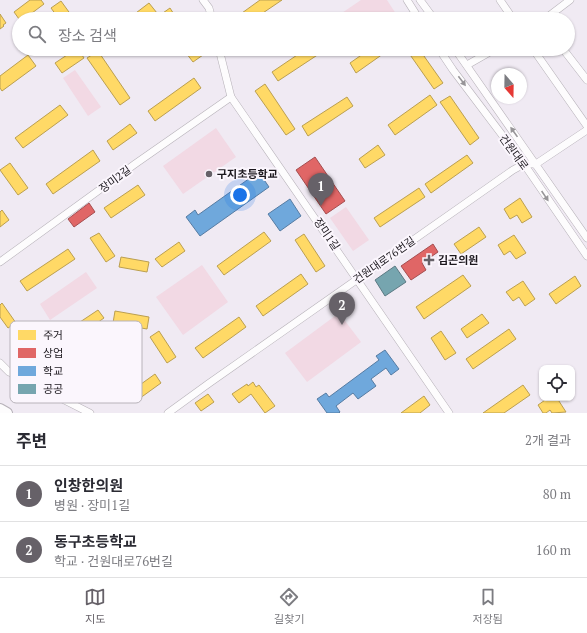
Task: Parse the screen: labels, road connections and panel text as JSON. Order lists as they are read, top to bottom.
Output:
{
  "streets": {
    "street": [
      "건원대로",
      "장미2길",
      "장미1길",
      "건원대로76번길"
    ]
  },
  "crossings": [
    ["건원대로", "건원대로76번길"],
    ["장미2길", "장미1길"],
    ["장미1길", "건원대로76번길"]
  ],
  "places": {
    "other": ["구지초등학교"],
    "health": ["김곤의원"]
  },
  "legend": [
    "주거",
    "상업",
    "학교",
    "공공"
  ],
  "north": "bottom",
  "page": {
    "search": "장소 검색",
    "pins": ["1", "2"],
    "heading": ["주변", "2개 결과"],
    "list": [
      {
        "mark": "1",
        "name": "인창한의원",
        "note": "병원 · 장미1길",
        "value": "80 m"
      },
      {
        "mark": "2",
        "name": "동구초등학교",
        "note": "학교 · 건원대로76번길",
        "value": "160 m"
      }
    ],
    "nav": ["지도", "길찾기", "저장됨"]
  }
}
